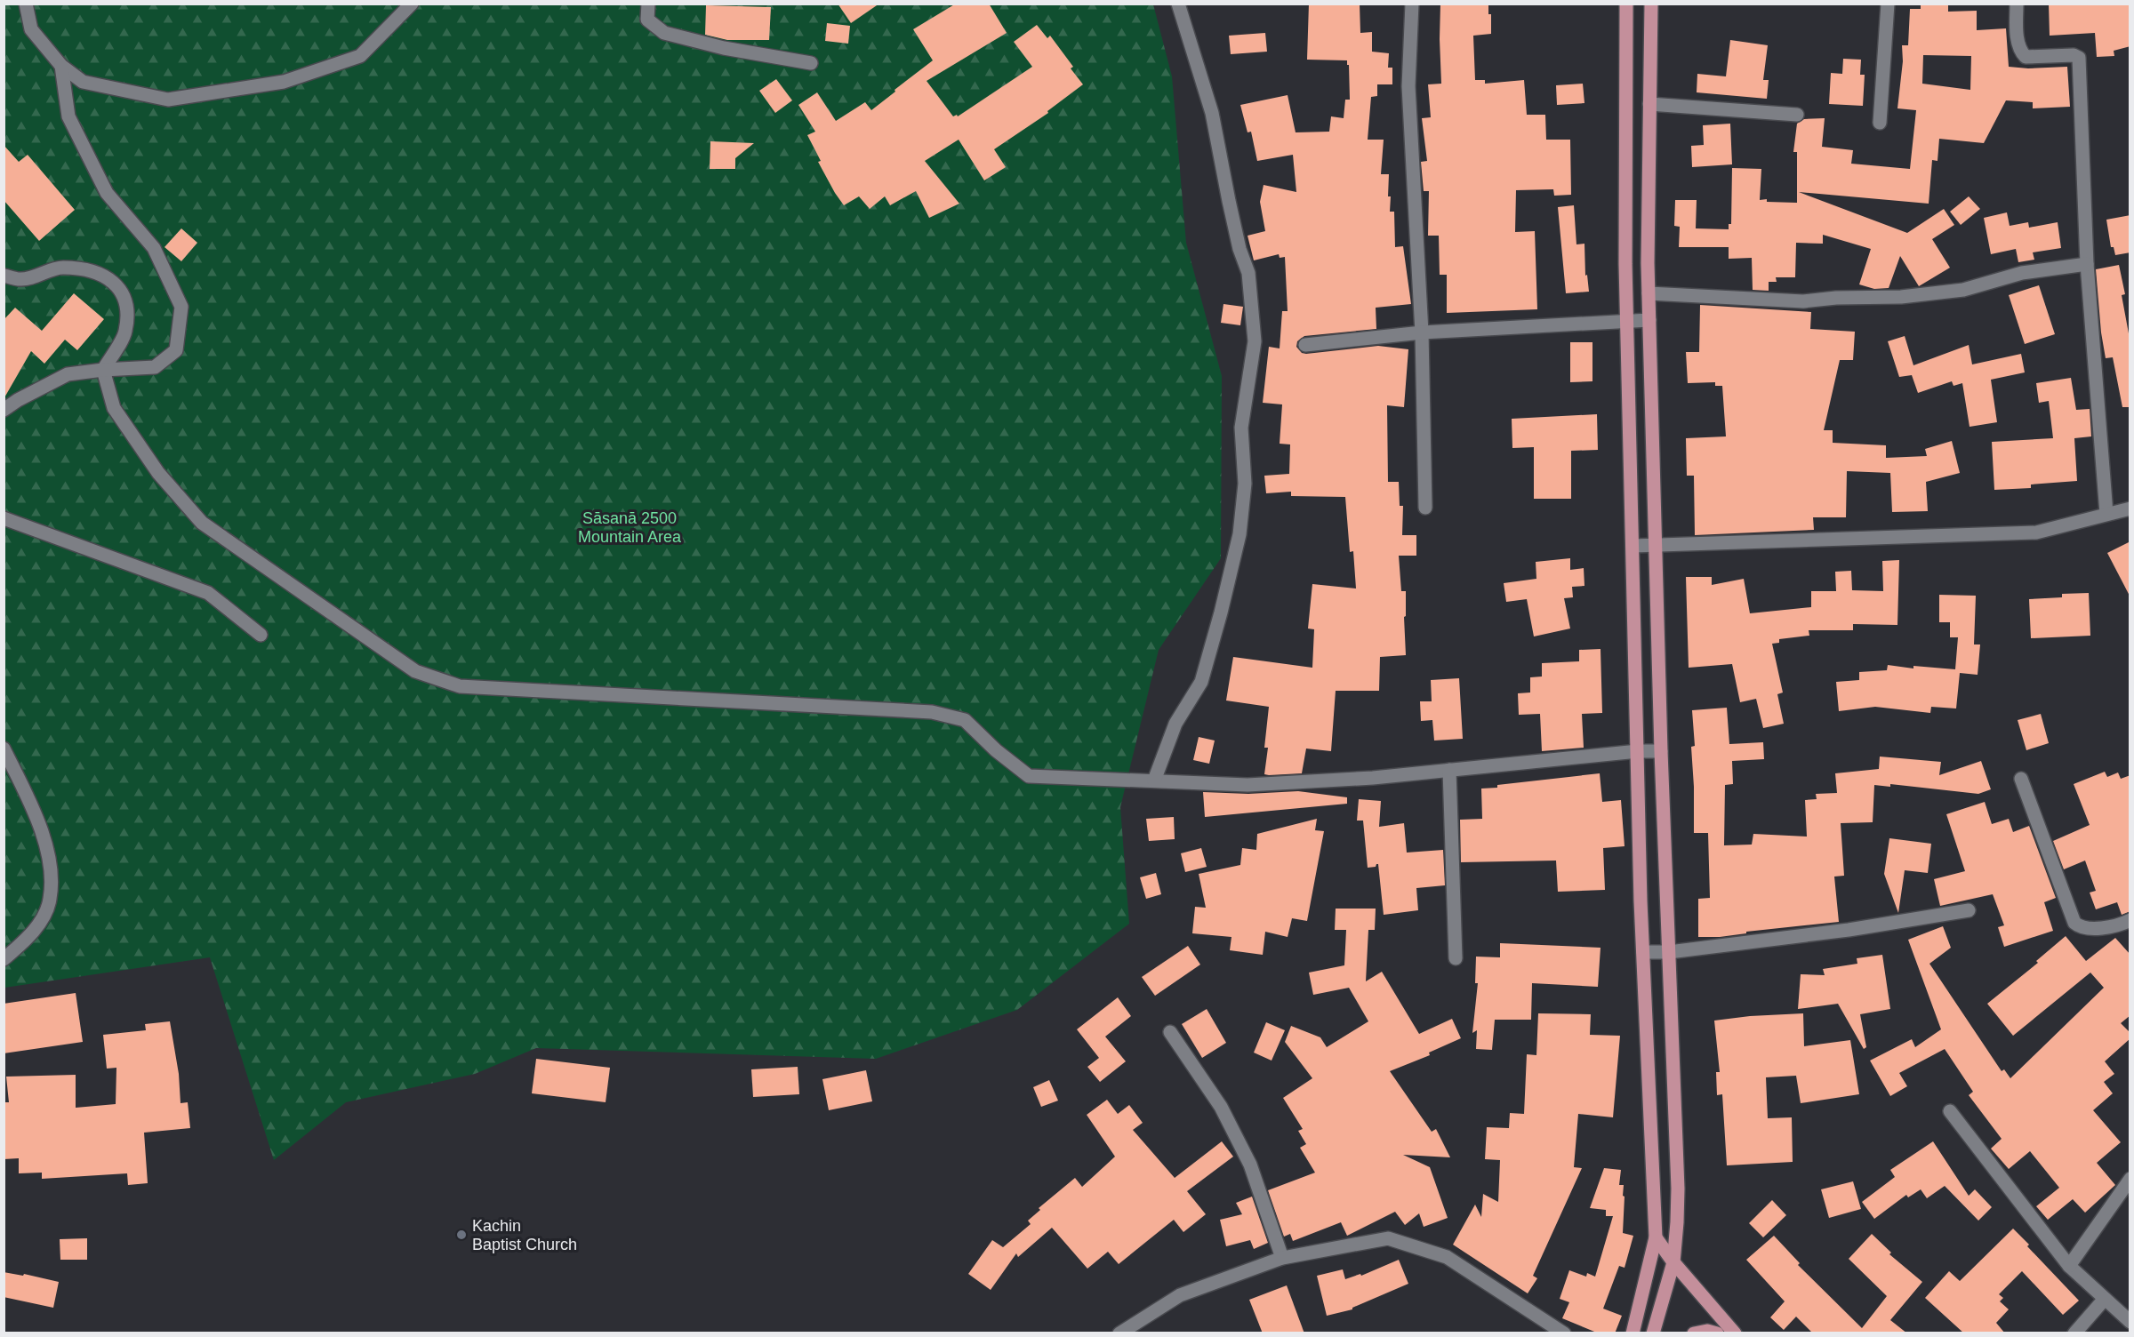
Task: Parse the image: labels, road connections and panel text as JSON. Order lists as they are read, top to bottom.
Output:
{
  "parks": ["Sāsanā 2500 Mountain Area"],
  "places": ["Kachin Baptist Church"]
}
